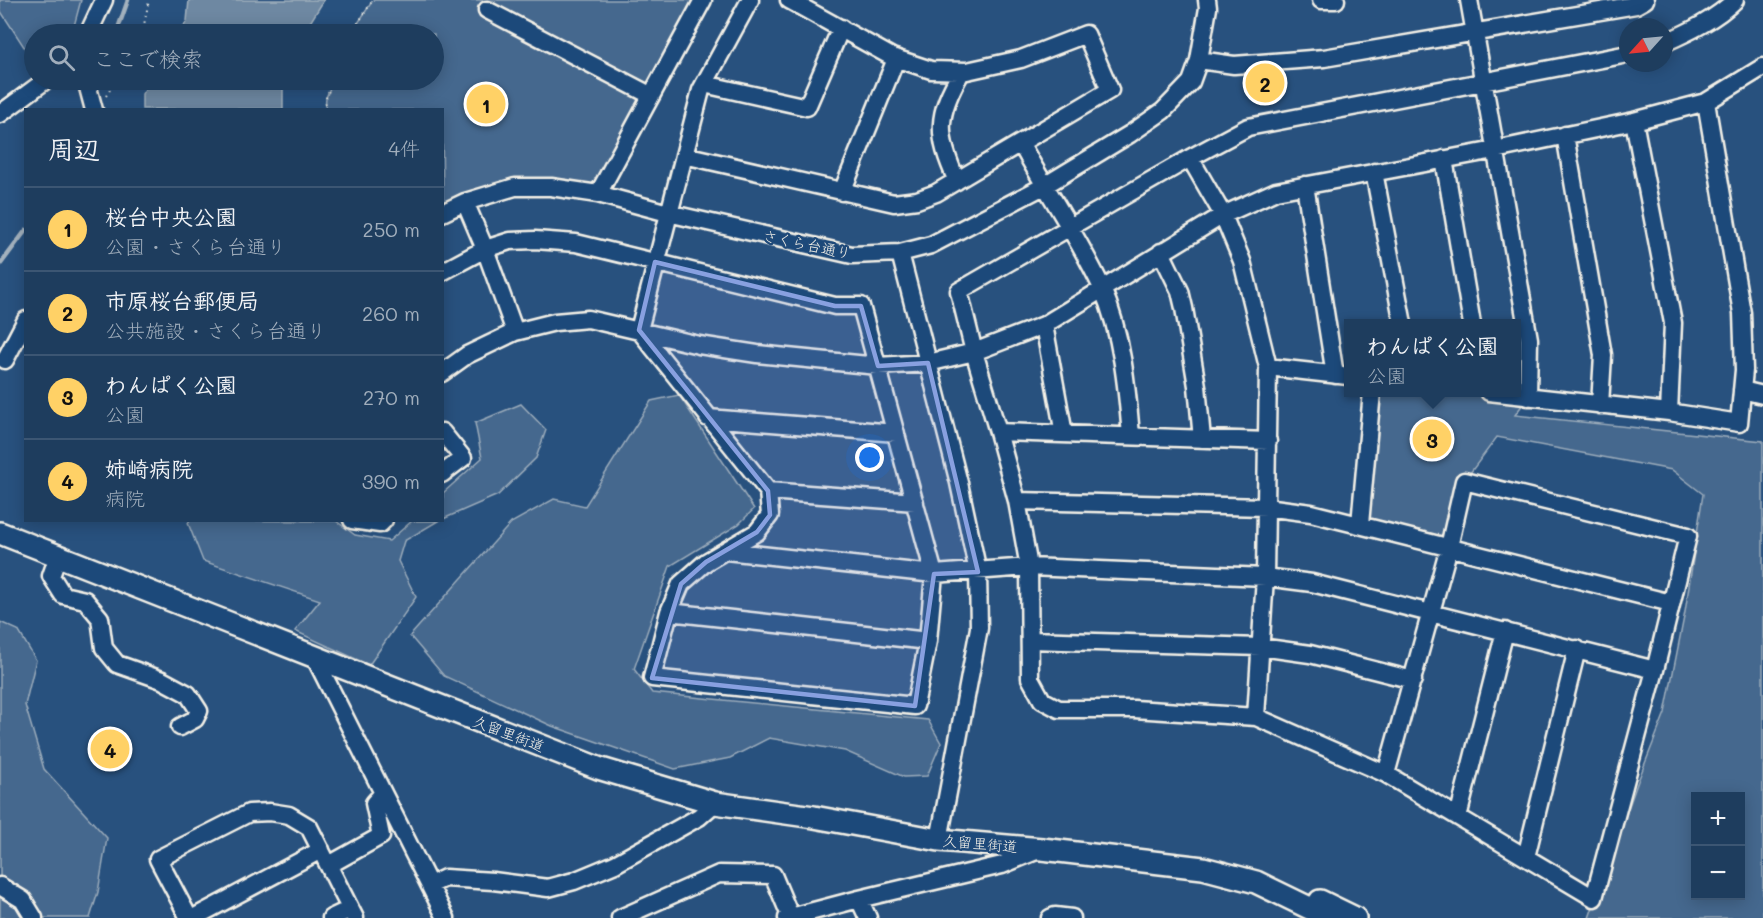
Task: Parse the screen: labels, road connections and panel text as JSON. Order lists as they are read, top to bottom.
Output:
{
  "streets": {
    "main road": ["久留里街道"],
    "street": ["さくら台通り"]
  },
  "north": "bottom left",
  "page": {
    "search": "ここで検索",
    "pins": [
      "2",
      "1",
      "3",
      "4"
    ],
    "heading": ["周辺", "4件"],
    "list": [
      {
        "mark": "1",
        "name": "桜台中央公園",
        "note": "公園 · さくら台通り",
        "value": "250 m"
      },
      {
        "mark": "2",
        "name": "市原桜台郵便局",
        "note": "公共施設 · さくら台通り",
        "value": "260 m"
      },
      {
        "mark": "3",
        "name": "わんぱく公園",
        "note": "公園",
        "value": "270 m"
      },
      {
        "mark": "4",
        "name": "姉崎病院",
        "note": "病院",
        "value": "390 m"
      }
    ],
    "popup": ["わんぱく公園", "公園"],
    "map_buttons": ["+", "−"]
  }
}
